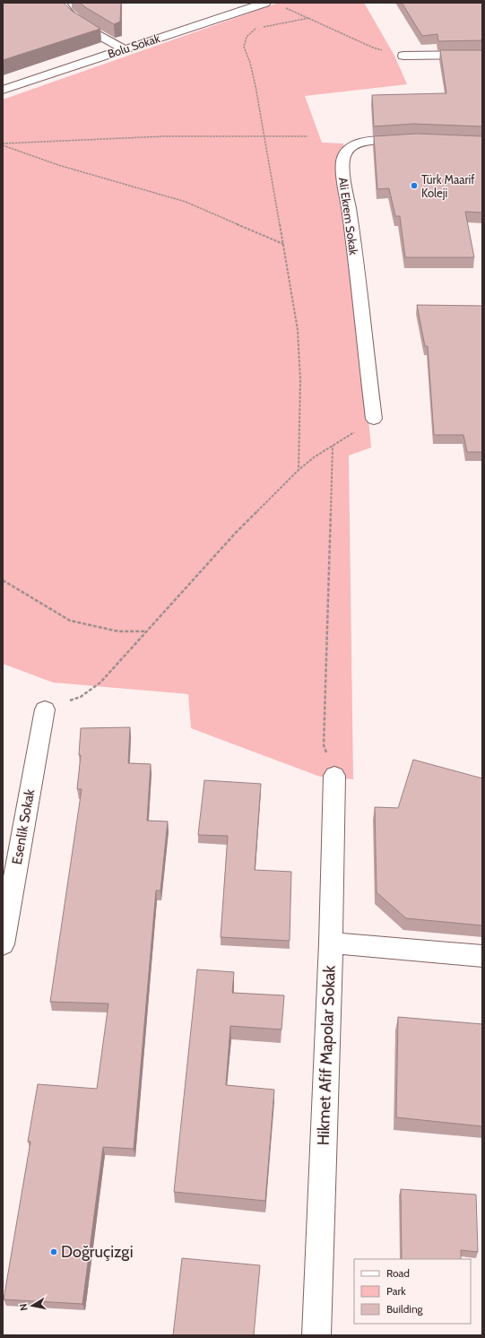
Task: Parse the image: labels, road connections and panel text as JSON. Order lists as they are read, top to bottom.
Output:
{
  "streets": {
    "street": [
      "Bolu Sokak",
      "Ali Ekrem Sokak",
      "Esenlik Sokak",
      "Hikmet Afif Mapolar Sokak"
    ]
  },
  "places": ["Türk Maarif Koleji", "Doğruçizgi"],
  "legend": ["Road", "Park", "Building"],
  "north": "left"
}
